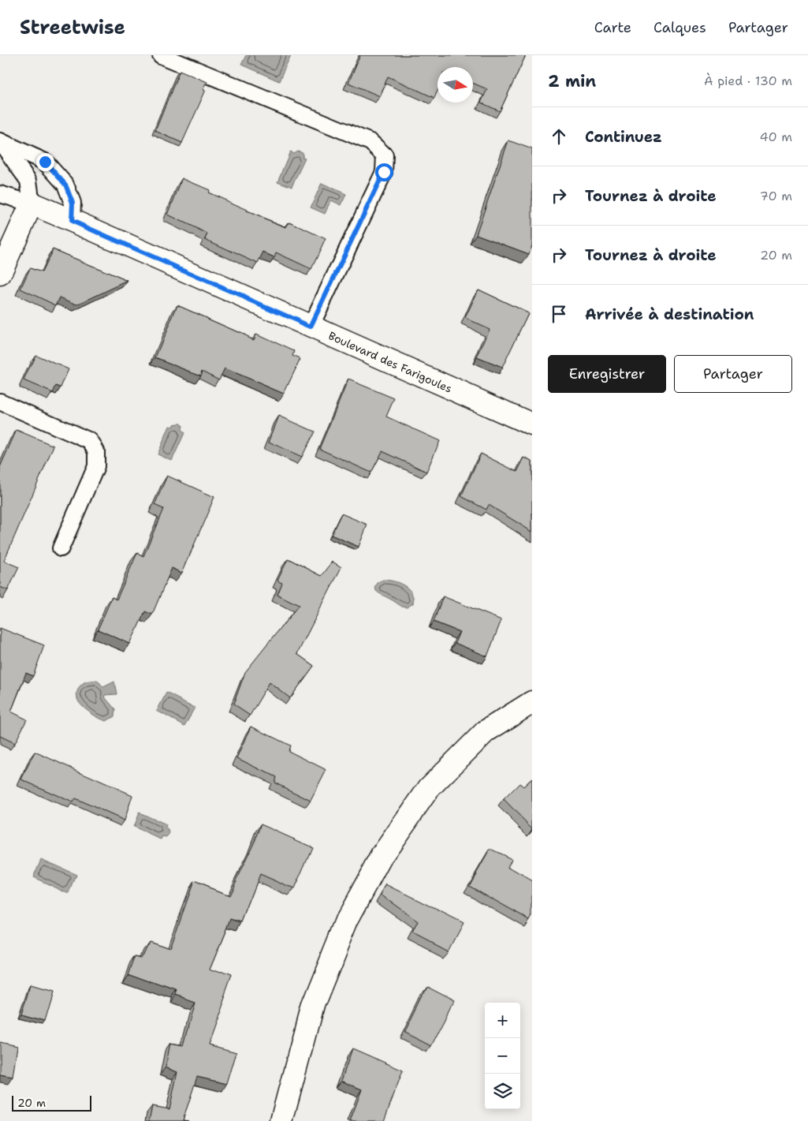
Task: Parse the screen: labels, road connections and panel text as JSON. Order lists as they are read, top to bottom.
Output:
{
  "streets": {
    "street": ["Boulevard des Farigoules"]
  },
  "scale_bar": "20 m",
  "north": "right",
  "page": {
    "header": "Streetwise",
    "nav": ["Carte", "Calques", "Partager"],
    "heading": ["2 min", "À pied · 130 m"],
    "list": [
      ["Continuez", "40 m"],
      ["Tournez à droite", "70 m"],
      ["Tournez à droite", "20 m"],
      "Arrivée à destination"
    ],
    "buttons": ["Enregistrer", "Partager"],
    "map_buttons": ["+", "−"],
    "scale": "20 m"
  }
}
